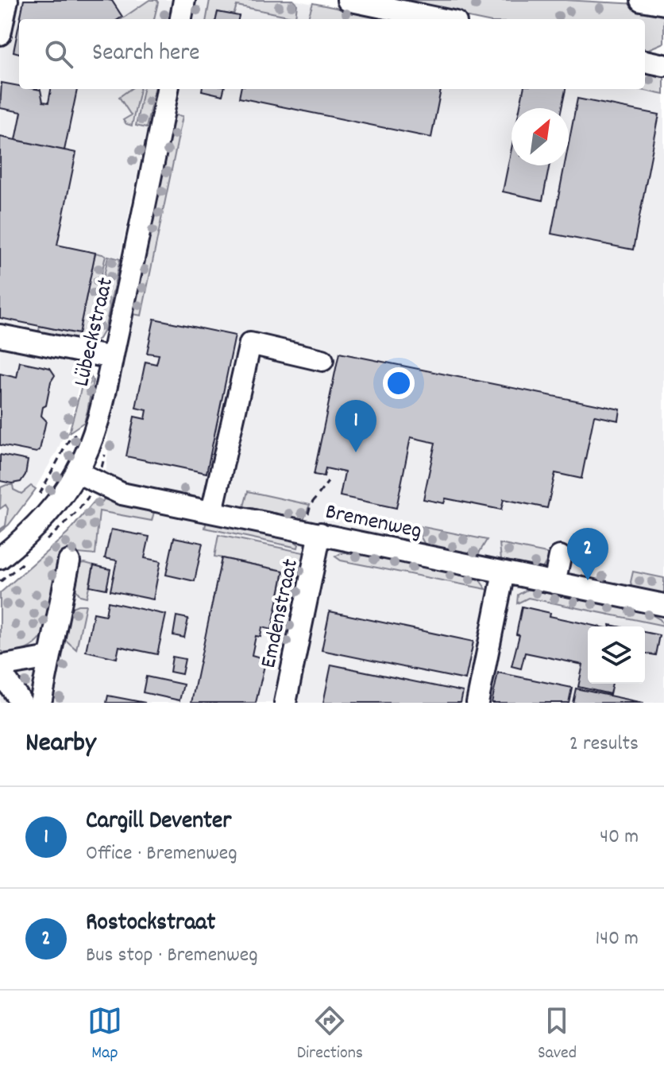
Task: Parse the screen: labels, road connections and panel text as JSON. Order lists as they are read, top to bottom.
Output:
{
  "streets": {
    "street": ["Lübeckstraat", "Bremenweg", "Emdenstraat"]
  },
  "crossings": [
    ["Lübeckstraat", "Bremenweg"],
    ["Bremenweg", "Emdenstraat"]
  ],
  "north": "top right",
  "page": {
    "search": "Search here",
    "pins": ["1", "2"],
    "heading": ["Nearby", "2 results"],
    "list": [
      {
        "mark": "1",
        "name": "Cargill Deventer",
        "note": "Office · Bremenweg",
        "value": "40 m"
      },
      {
        "mark": "2",
        "name": "Rostockstraat",
        "note": "Bus stop · Bremenweg",
        "value": "140 m"
      }
    ],
    "nav": ["Map", "Directions", "Saved"]
  }
}
